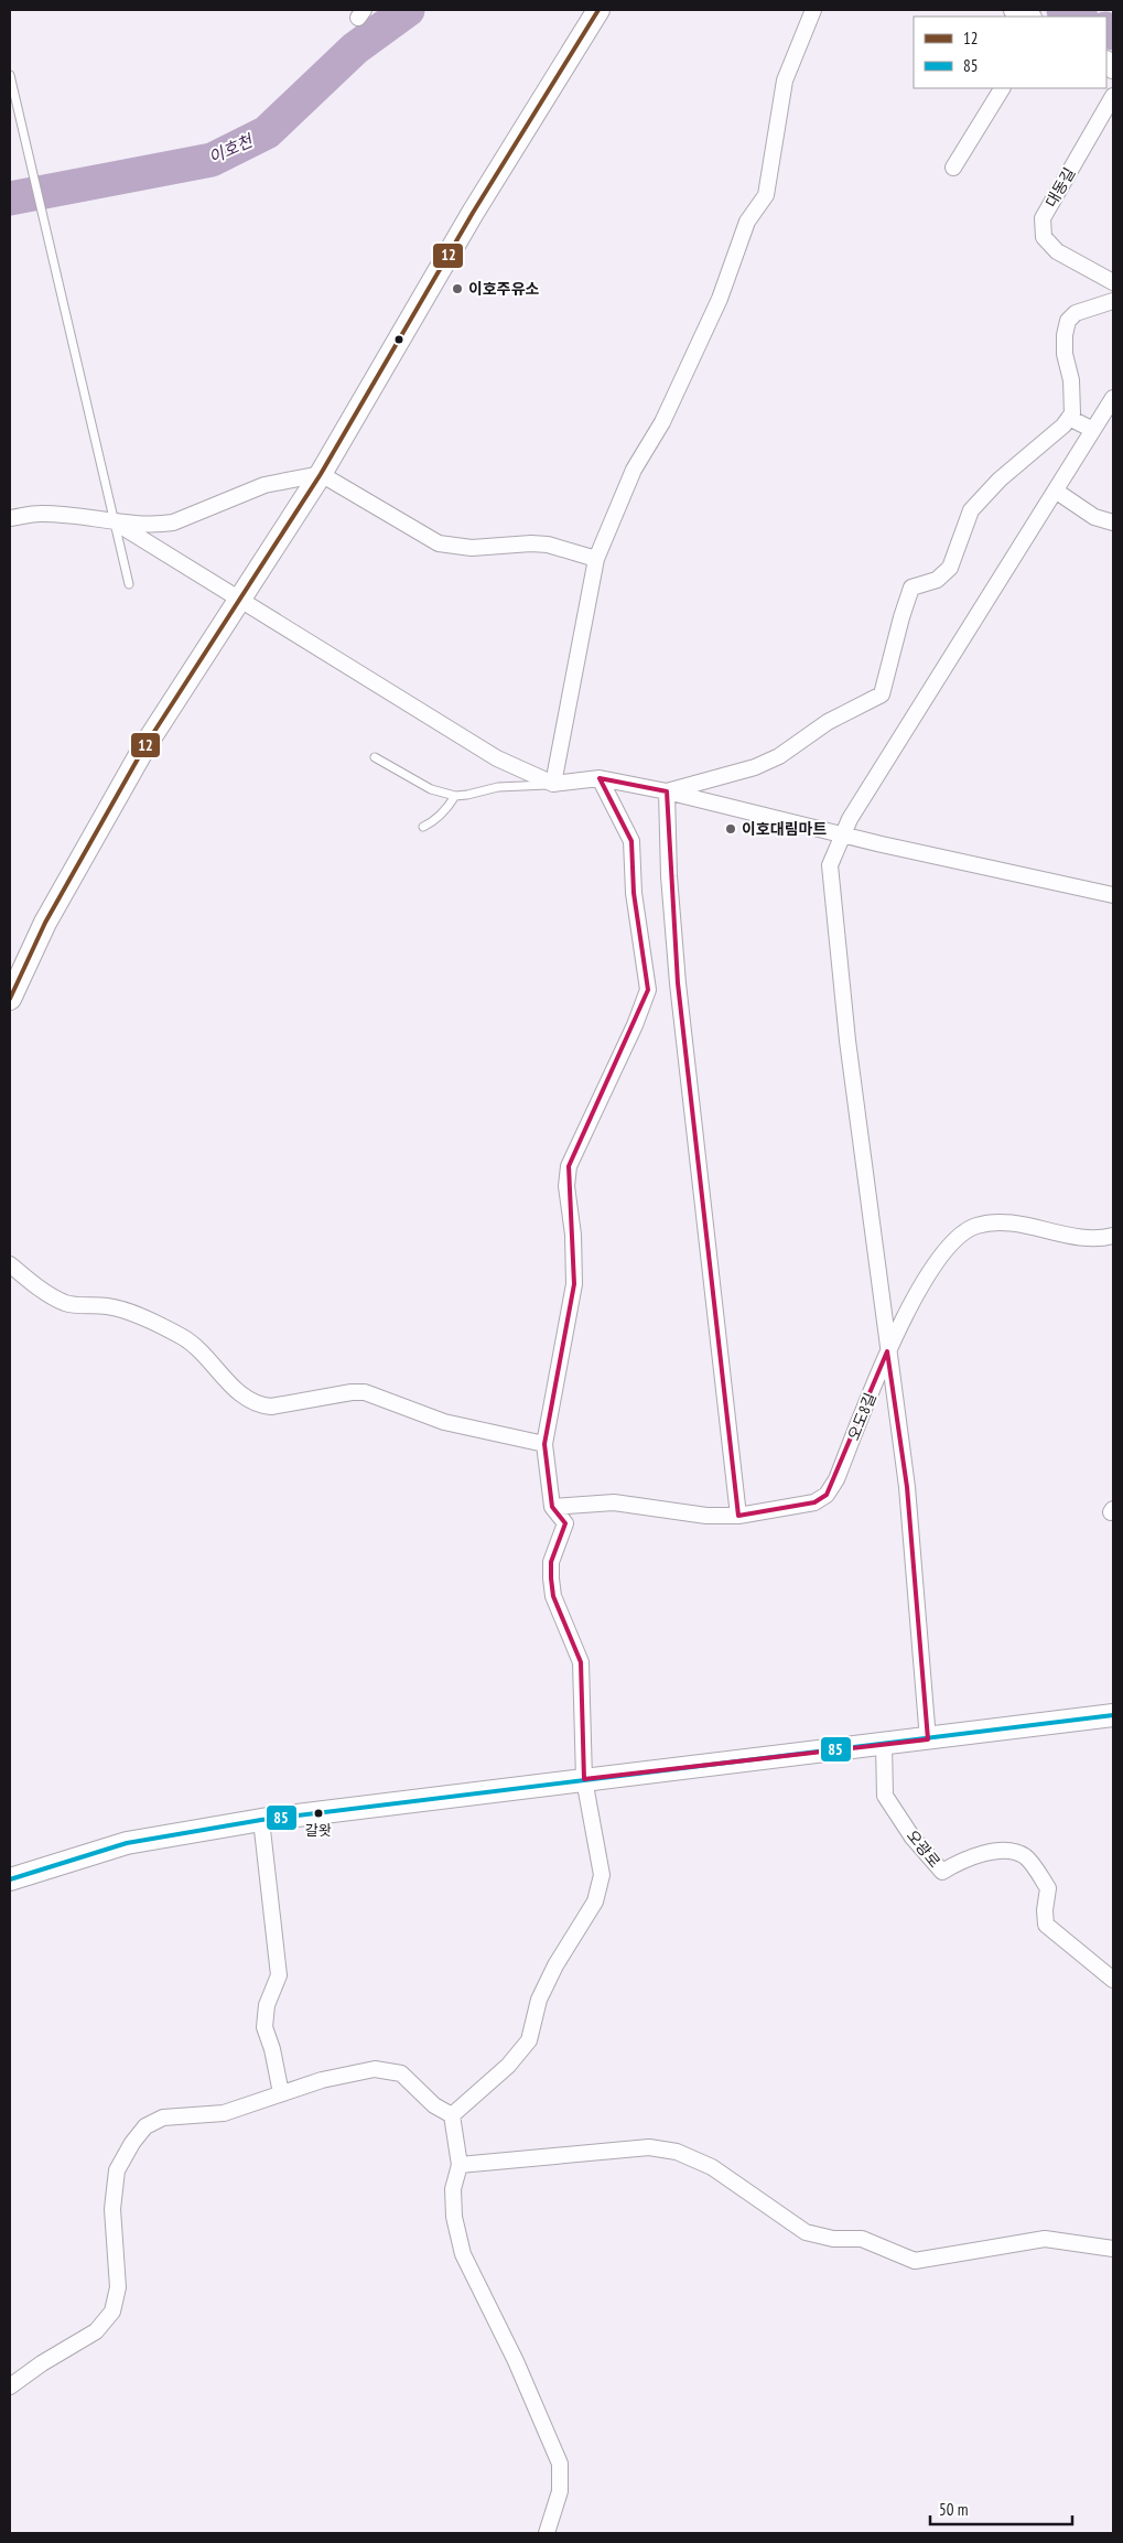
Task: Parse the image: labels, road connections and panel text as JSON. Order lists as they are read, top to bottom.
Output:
{
  "streets": {
    "street": ["대동길", "오도8길", "오광로"]
  },
  "water": ["이호천"],
  "places": ["이호주유소", "이호대림마트", "갈왓"],
  "lines": ["transit line 12", "transit line 85"],
  "legend": ["12", "85"],
  "scale_bar": "50 m"
}
